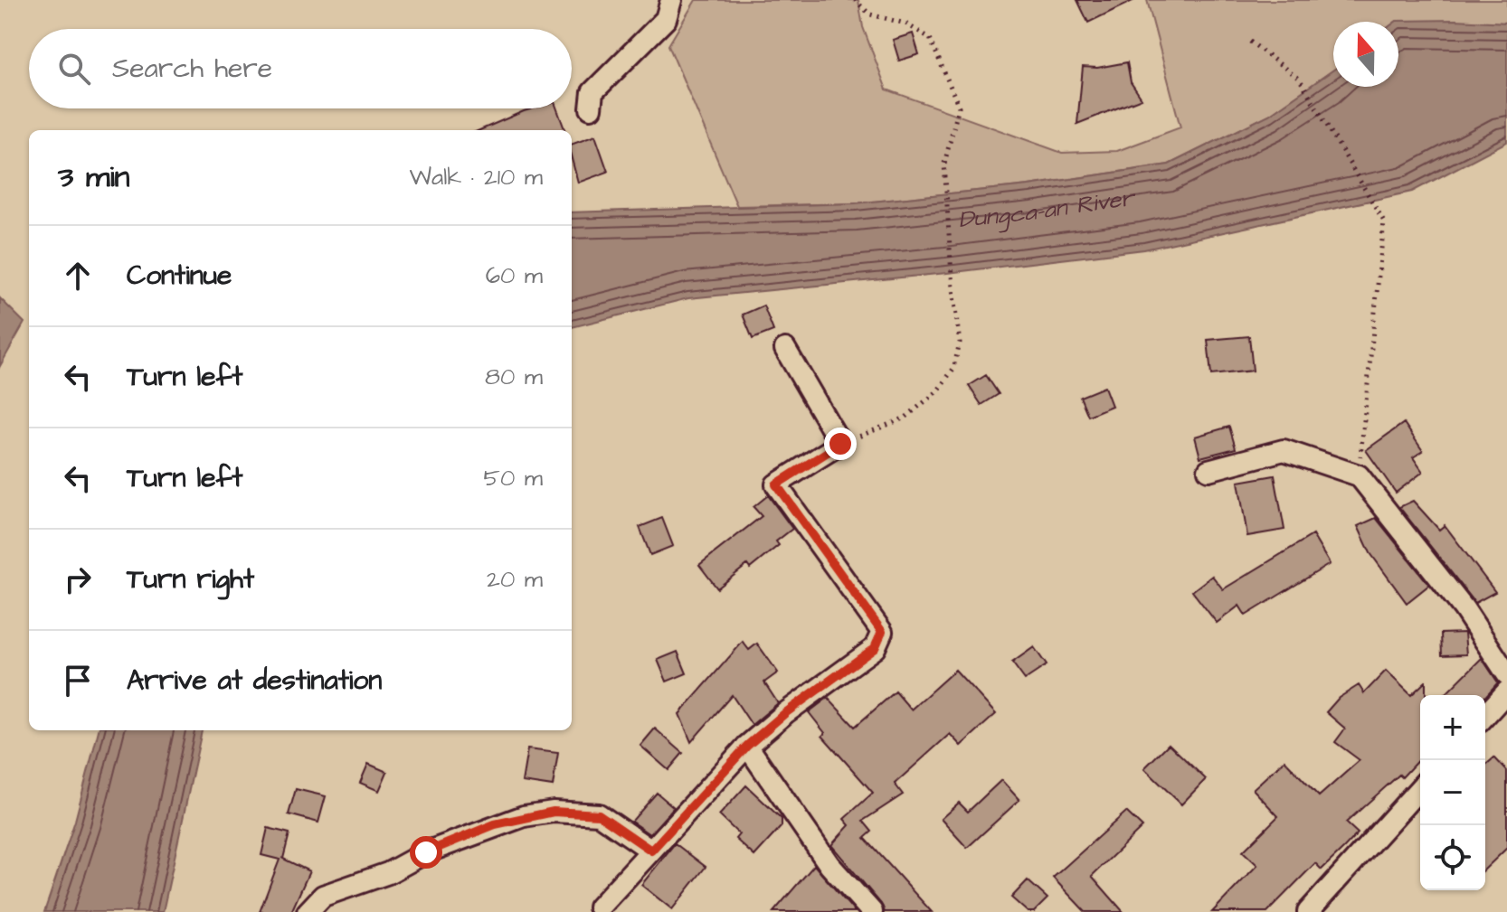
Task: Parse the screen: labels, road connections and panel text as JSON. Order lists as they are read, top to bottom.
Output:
{
  "water": ["Dungca-an River"],
  "north": "top",
  "page": {
    "search": "Search here",
    "heading": ["3 min", "Walk · 210 m"],
    "list": [
      ["Continue", "60 m"],
      ["Turn left", "80 m"],
      ["Turn left", "50 m"],
      ["Turn right", "20 m"],
      "Arrive at destination"
    ],
    "map_buttons": ["+", "−"]
  }
}
